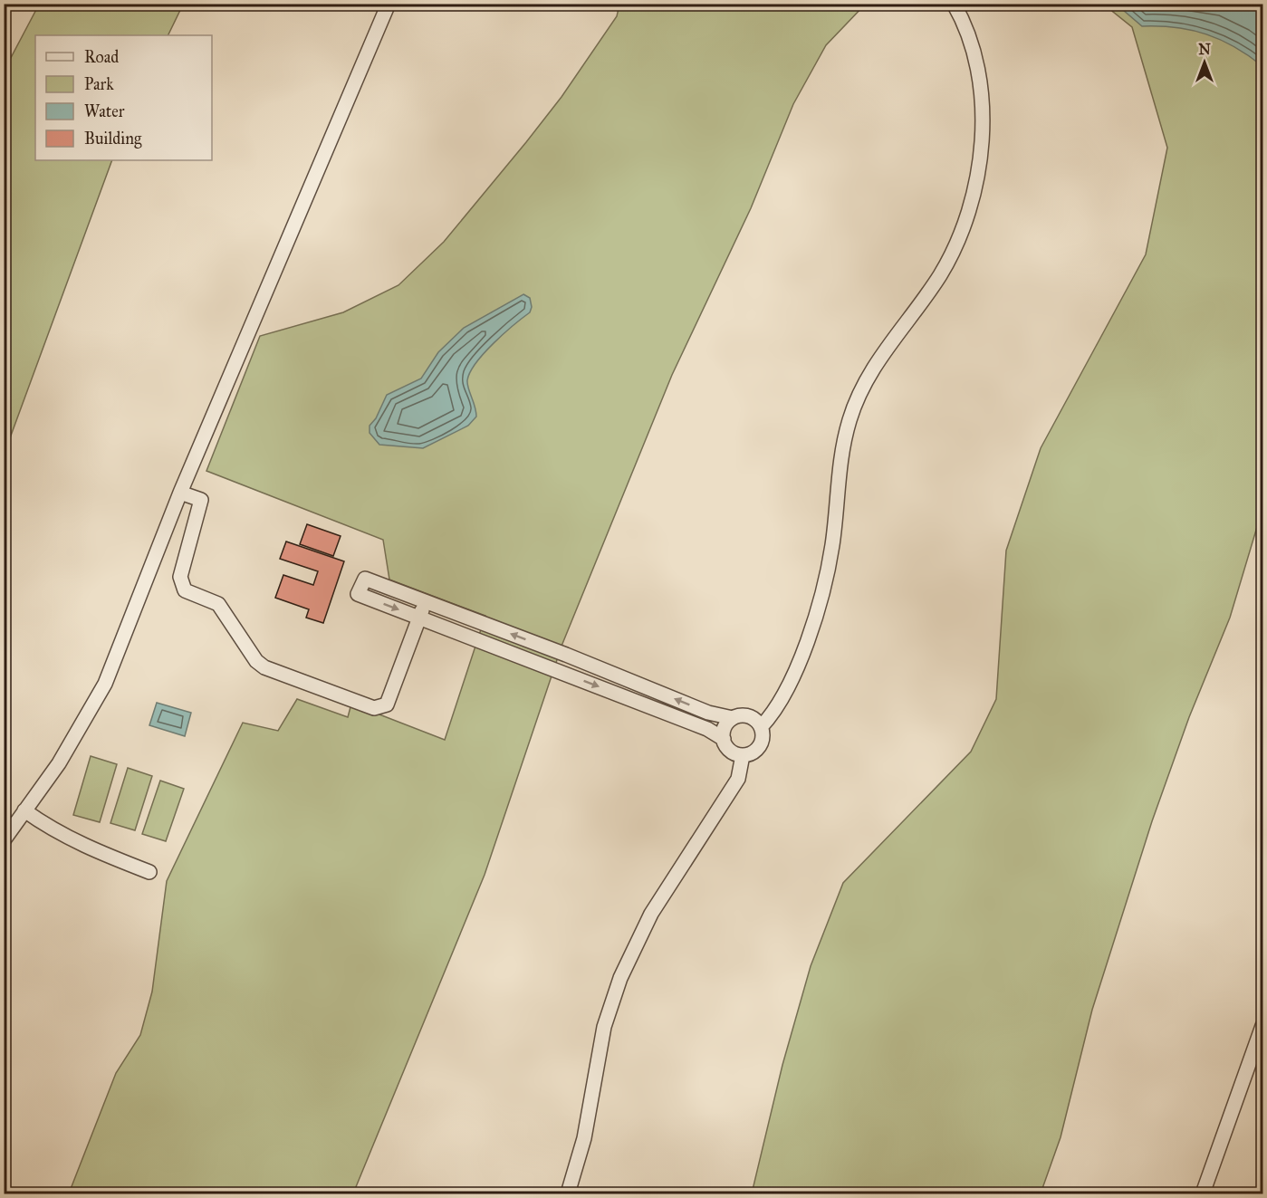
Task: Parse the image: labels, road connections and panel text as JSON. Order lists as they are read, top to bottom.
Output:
{
  "legend": [
    "Road",
    "Park",
    "Water",
    "Building"
  ],
  "north": "top"
}
